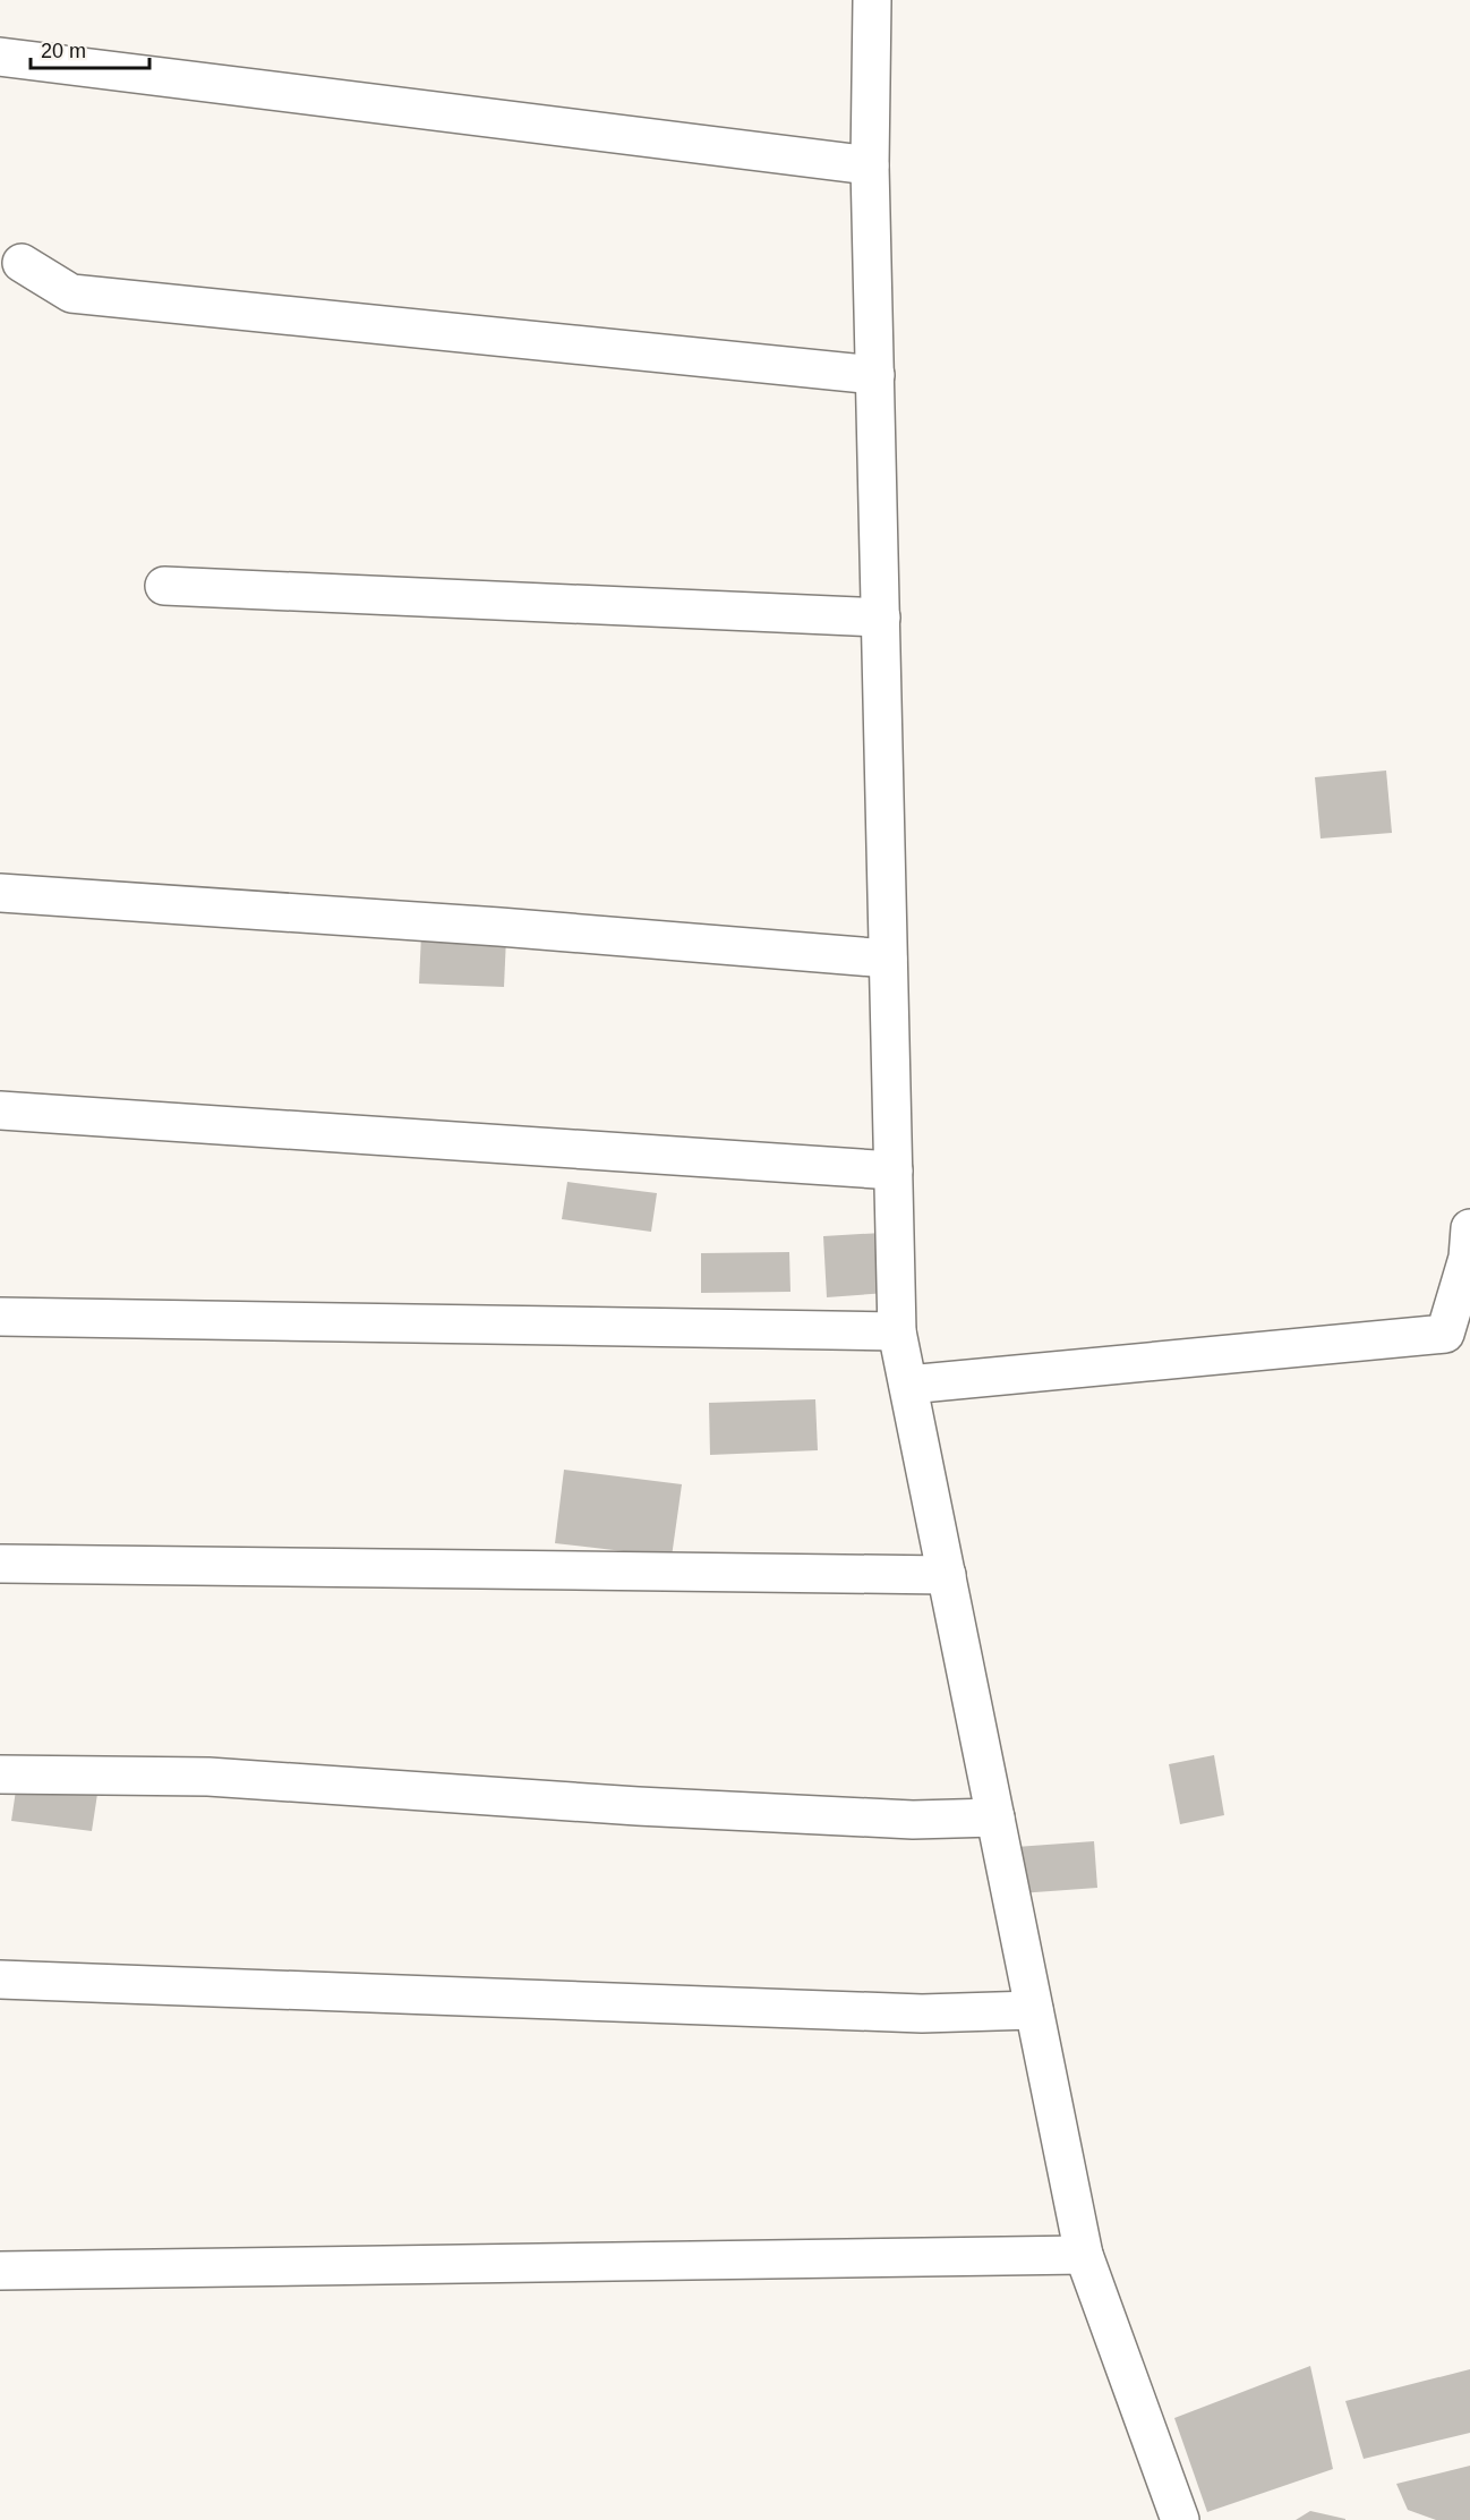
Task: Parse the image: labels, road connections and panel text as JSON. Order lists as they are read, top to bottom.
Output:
{
  "scale_bar": "20 m"
}
